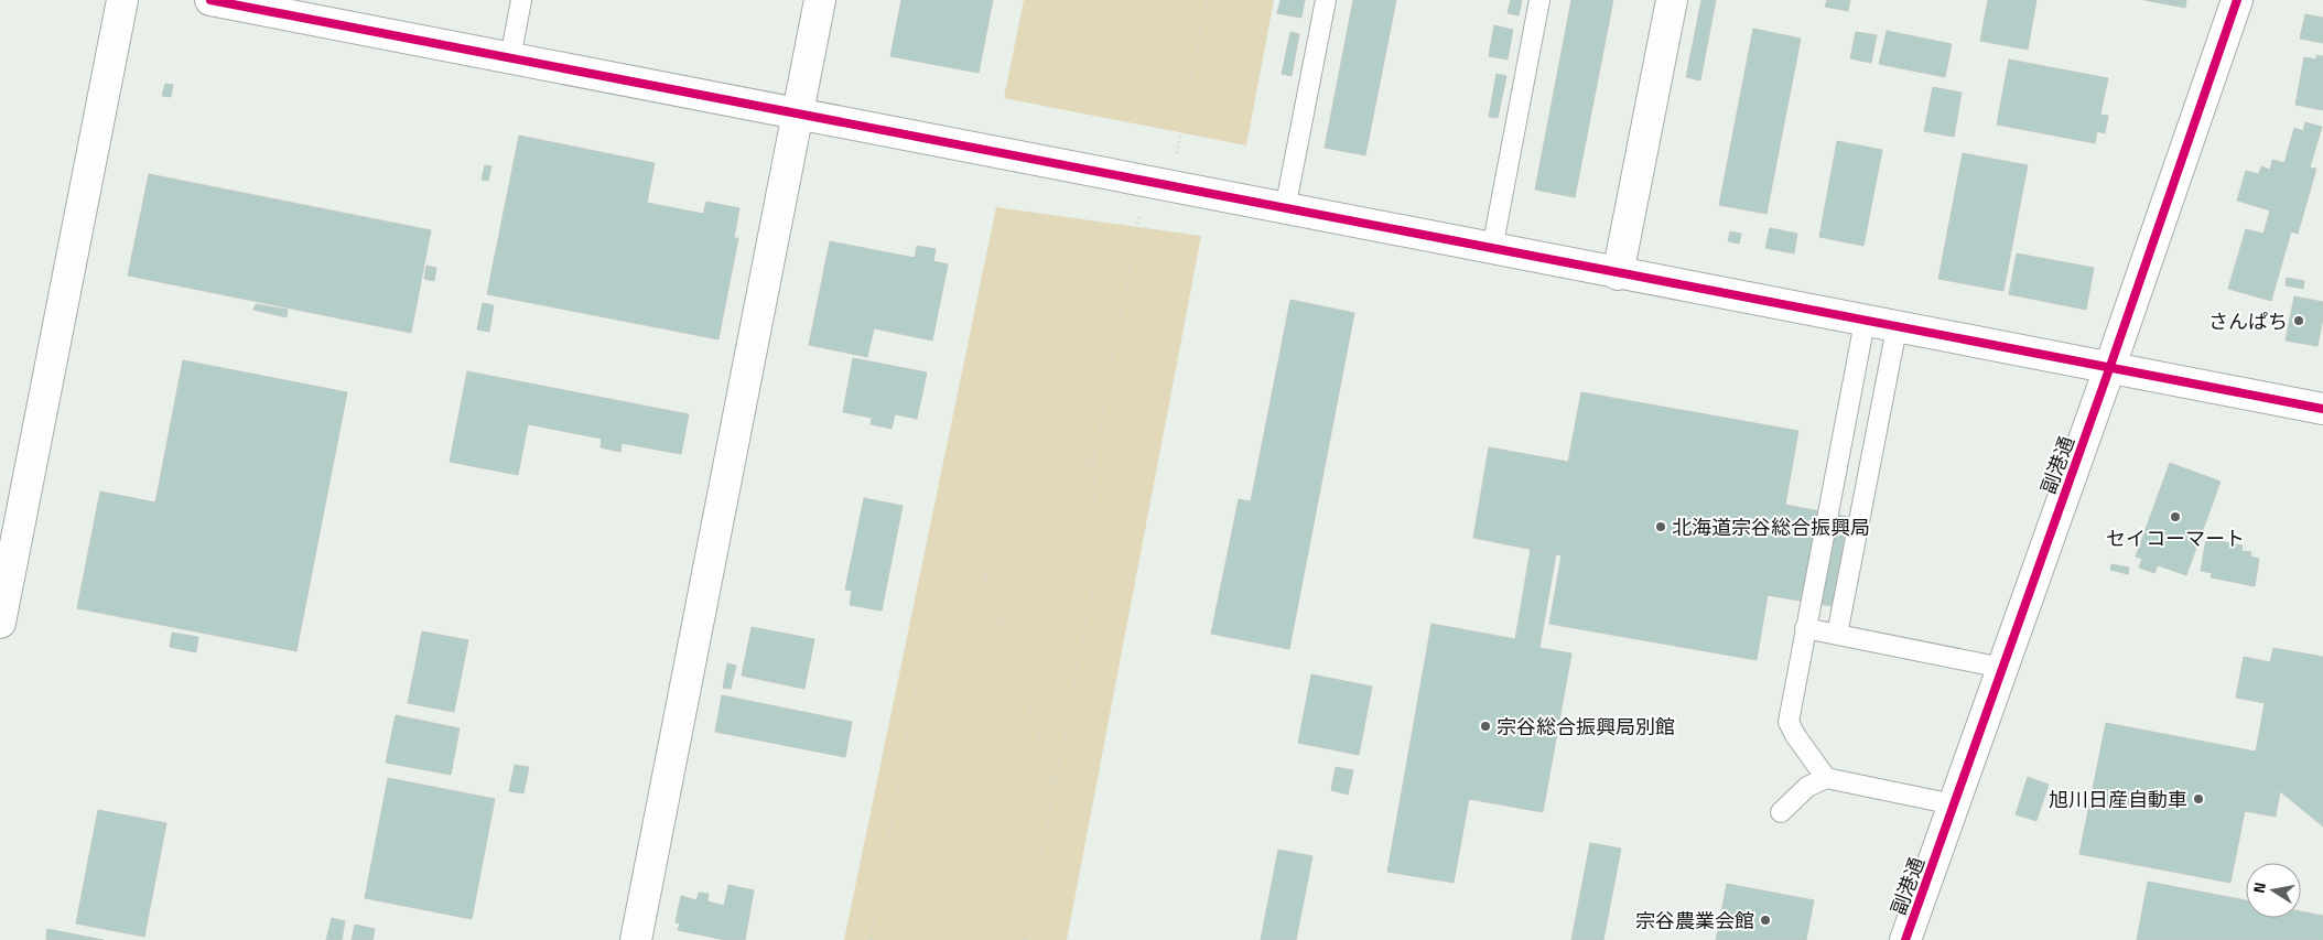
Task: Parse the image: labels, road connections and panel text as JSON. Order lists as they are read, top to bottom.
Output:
{
  "streets": {
    "street": ["副港通"]
  },
  "places": [
    "さんぱち",
    "セイコーマート",
    "北海道宗谷総合振興局",
    "宗谷総合振興局別館",
    "旭川日産自動車",
    "宗谷農業会館"
  ],
  "north": "left"
}
